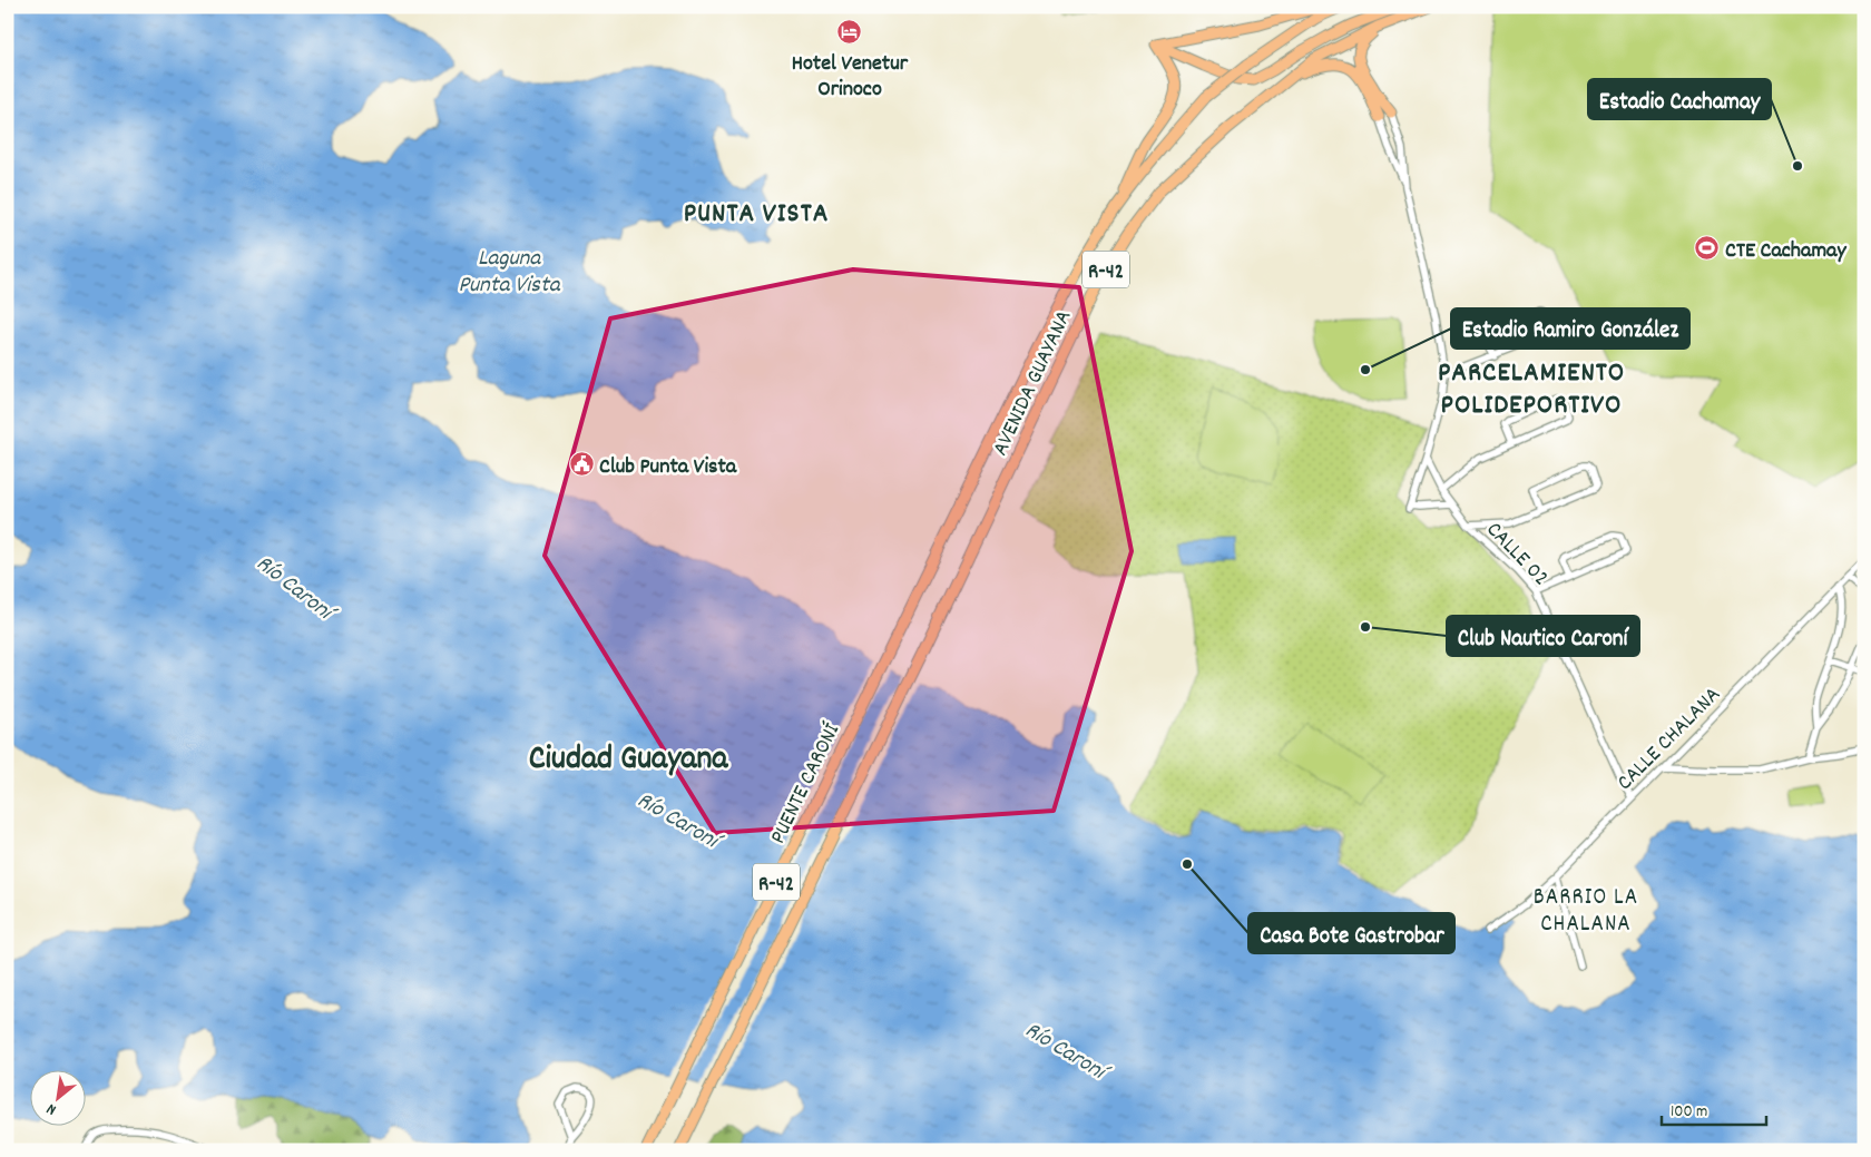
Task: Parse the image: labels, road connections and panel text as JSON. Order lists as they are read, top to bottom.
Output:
{
  "streets": {
    "main road": ["R-42", "AVENIDA GUAYANA", "PUENTE CARONÍ"],
    "street": ["CALLE 02", "CALLE CHALANA"]
  },
  "crossings": [
    ["AVENIDA GUAYANA", "PUENTE CARONÍ"],
    ["CALLE 02", "CALLE CHALANA"]
  ],
  "districts": [
    "PUNTA VISTA",
    "PARCELAMIENTO POLIDEPORTIVO",
    "Ciudad Guayana",
    "BARRIO LA CHALANA"
  ],
  "water": ["Laguna Punta Vista", "Río Caroní"],
  "places": {
    "hotel": ["Hotel Venetur Orinoco"],
    "other": [
      "Estadio Cachamay",
      "Estadio Ramiro González",
      "Club Nautico Caroní",
      "Casa Bote Gastrobar"
    ],
    "sports": ["CTE Cachamay"],
    "public building": ["Club Punta Vista"]
  },
  "scale_bar": "100 m",
  "north": "bottom left"
}
